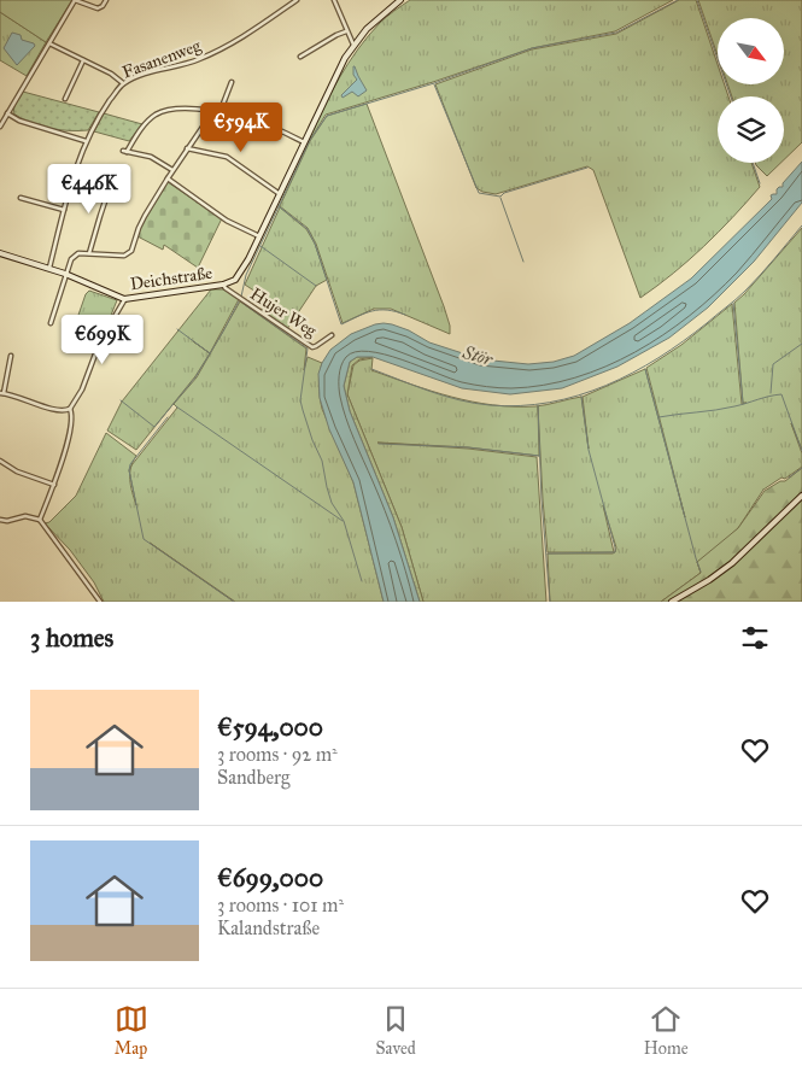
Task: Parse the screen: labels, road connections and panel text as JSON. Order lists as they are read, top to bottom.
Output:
{
  "streets": {
    "street": ["Fasanenweg", "Deichstraße", "Hujer Weg"]
  },
  "crossings": [
    ["Deichstraße", "Hujer Weg"]
  ],
  "water": ["Stör"],
  "north": "bottom right",
  "page": {
    "price": ["€594K", "€446K", "€699K"],
    "heading": "3 homes",
    "list": [
      {
        "name": "€594,000",
        "note": "3 rooms · 92 m² · Sandberg"
      },
      {
        "name": "€699,000",
        "note": "3 rooms · 101 m² · Kalandstraße"
      }
    ],
    "tabs": ["Map", "Saved", "Home"]
  }
}
